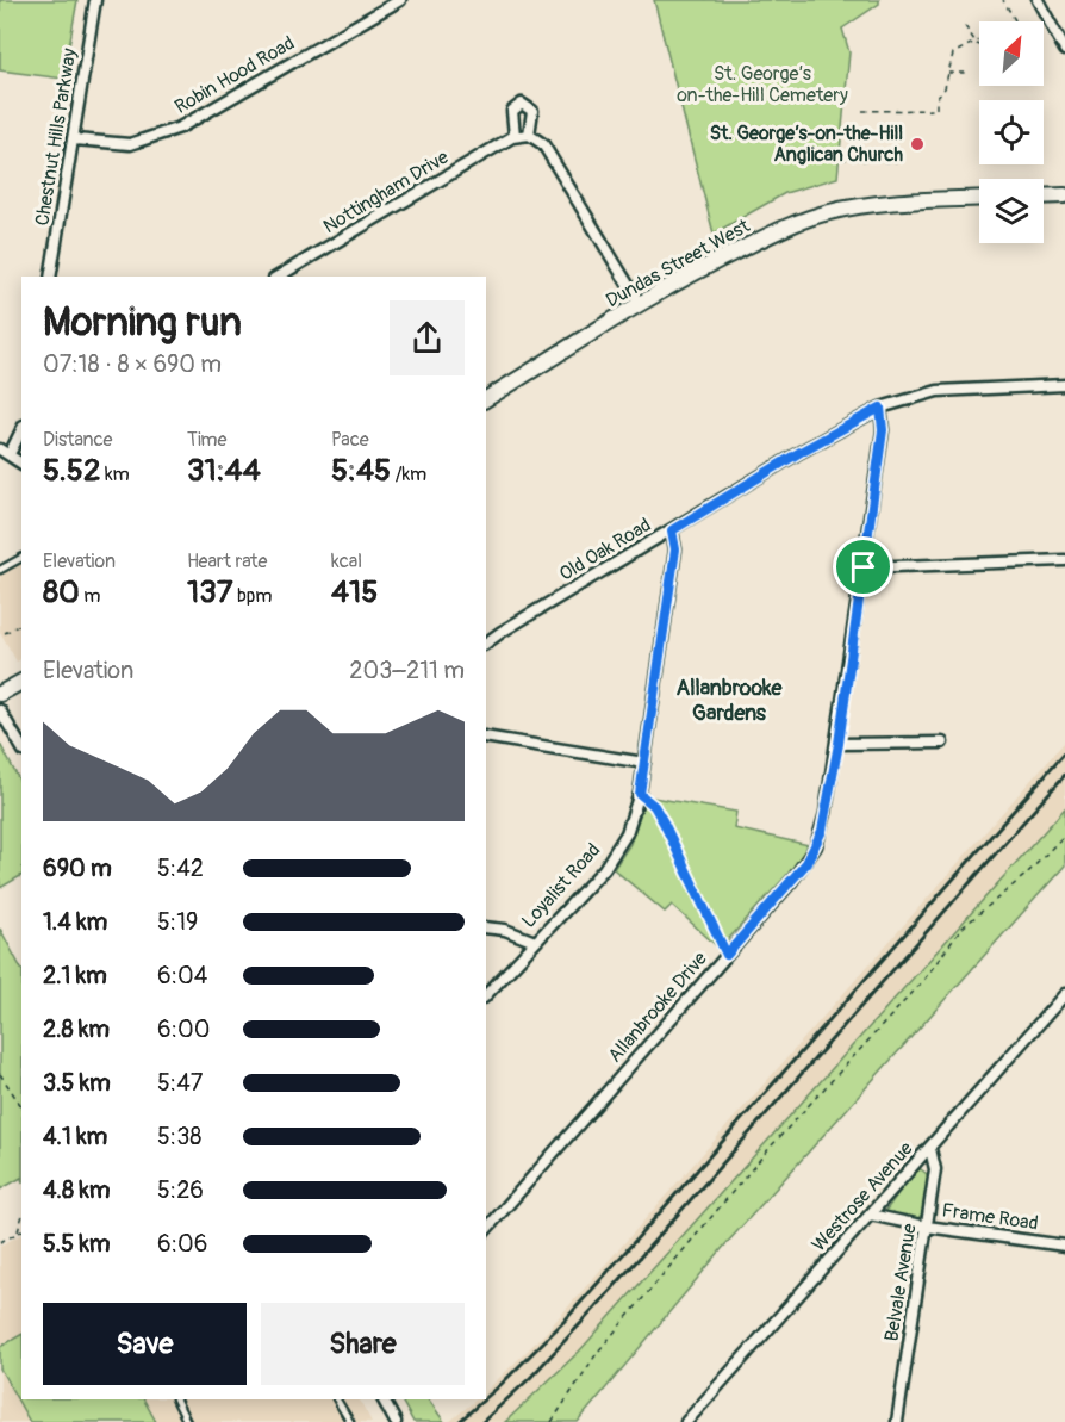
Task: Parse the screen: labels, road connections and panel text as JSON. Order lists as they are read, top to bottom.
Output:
{
  "streets": {
    "main road": ["Dundas Street West"],
    "street": [
      "Robin Hood Road",
      "Chestnut Hills Parkway",
      "Nottingham Drive",
      "Old Oak Road",
      "Loyalist Road",
      "Allanbrooke Drive",
      "Westrose Avenue",
      "Frame Road",
      "Belvale Avenue"
    ]
  },
  "crossings": [
    ["Robin Hood Road", "Chestnut Hills Parkway"],
    ["Old Oak Road", "Loyalist Road"],
    ["Old Oak Road", "Allanbrooke Drive"],
    ["Westrose Avenue", "Frame Road"],
    ["Westrose Avenue", "Belvale Avenue"],
    ["Frame Road", "Belvale Avenue"]
  ],
  "districts": ["Allanbrooke Gardens"],
  "parks": ["St. George’s on-the-Hill Cemetery"],
  "places": ["St. George’s-on-the-Hill Anglican Church"],
  "north": "top right",
  "page": {
    "heading": ["Morning run", "07:18 · 8 × 690 m"],
    "stats": [
      ["Distance", "5.52 km"],
      ["Time", "31:44"],
      ["Pace", "5:45 /km"],
      ["Elevation", "80 m"],
      ["Heart rate", "137 bpm"],
      ["kcal", "415"]
    ],
    "chart": ["Elevation", "203–211 m"],
    "list": [
      {
        "name": "690 m",
        "note": "5:42"
      },
      {
        "name": "1.4 km",
        "note": "5:19"
      },
      {
        "name": "2.1 km",
        "note": "6:04"
      },
      {
        "name": "2.8 km",
        "note": "6:00"
      },
      {
        "name": "3.5 km",
        "note": "5:47"
      },
      {
        "name": "4.1 km",
        "note": "5:38"
      },
      {
        "name": "4.8 km",
        "note": "5:26"
      },
      {
        "name": "5.5 km",
        "note": "6:06"
      }
    ],
    "buttons": ["Save", "Share"]
  }
}
